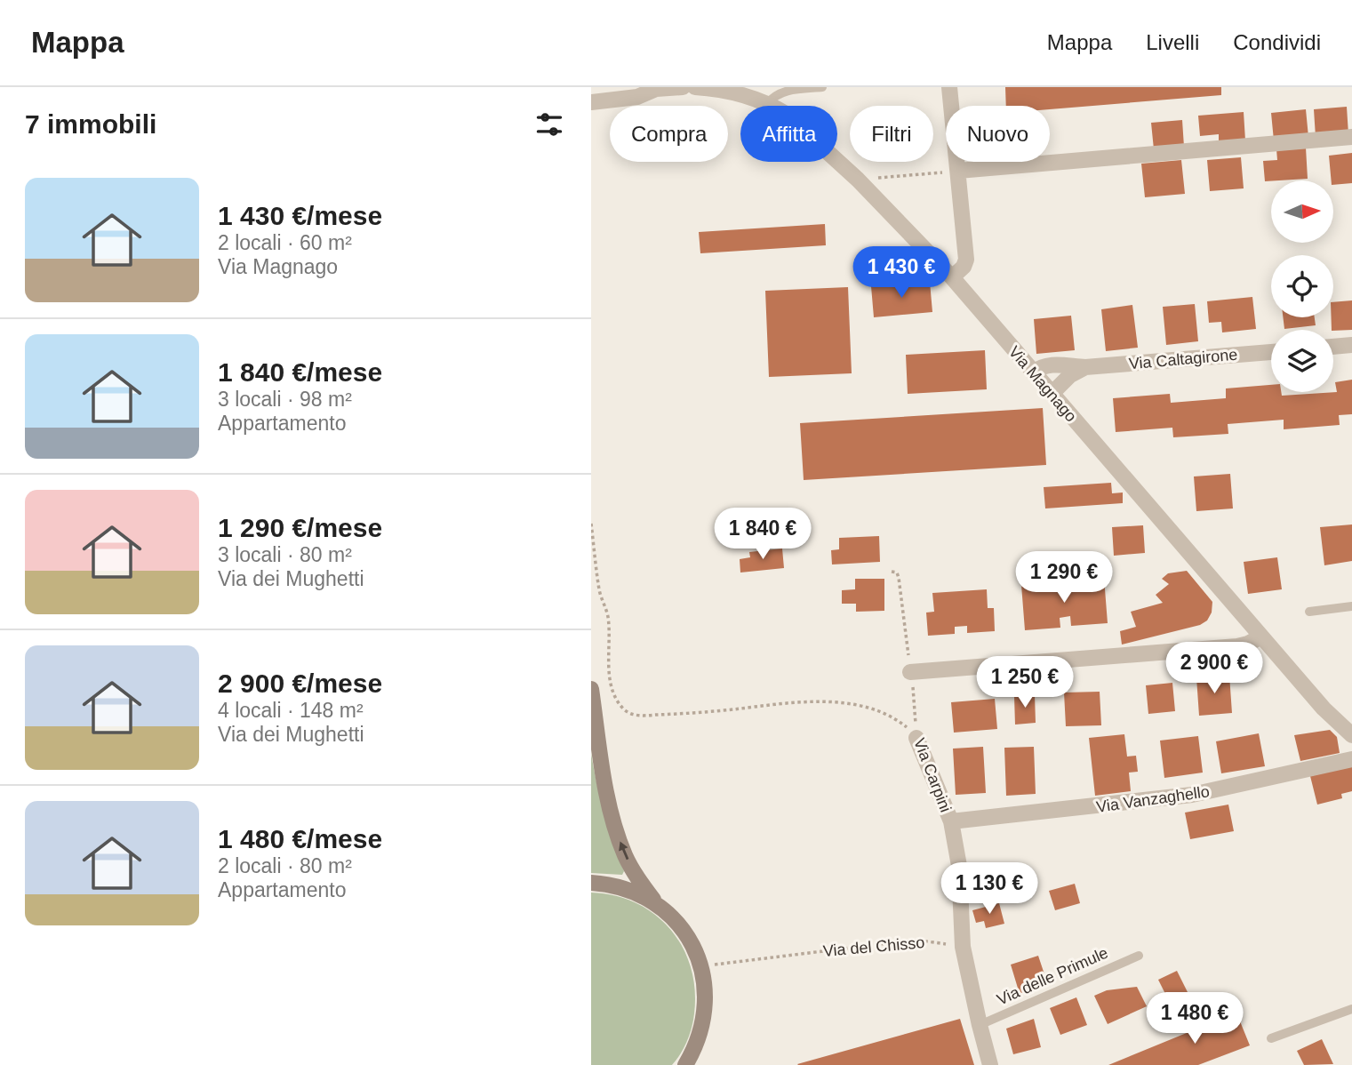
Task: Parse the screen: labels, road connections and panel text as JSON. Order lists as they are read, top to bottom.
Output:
{
  "streets": {
    "street": [
      "Via Caltagirone",
      "Via Magnago",
      "Via Carpini",
      "Via Vanzaghello"
    ],
    "lane": ["Via delle Primule"],
    "path": ["Via del Chisso"]
  },
  "crossings": [
    ["Via Caltagirone", "Via Magnago"],
    ["Via Carpini", "Via Vanzaghello"],
    ["Via Carpini", "Via del Chisso"]
  ],
  "north": "right",
  "page": {
    "header": "Mappa",
    "nav": ["Mappa", "Livelli", "Condividi"],
    "heading": "7 immobili",
    "chip": [
      "Compra",
      "Affitta",
      "Filtri",
      "Nuovo"
    ],
    "list": [
      {
        "name": "1 430 €/mese",
        "note": "2 locali · 60 m² · Via Magnago"
      },
      {
        "name": "1 840 €/mese",
        "note": "3 locali · 98 m² · Appartamento"
      },
      {
        "name": "1 290 €/mese",
        "note": "3 locali · 80 m² · Via dei Mughetti"
      },
      {
        "name": "2 900 €/mese",
        "note": "4 locali · 148 m² · Via dei Mughetti"
      },
      {
        "name": "1 480 €/mese",
        "note": "2 locali · 80 m² · Appartamento"
      }
    ],
    "price": [
      "1 430 €",
      "1 840 €",
      "1 290 €",
      "2 900 €",
      "1 250 €",
      "1 130 €",
      "1 480 €"
    ]
  }
}
